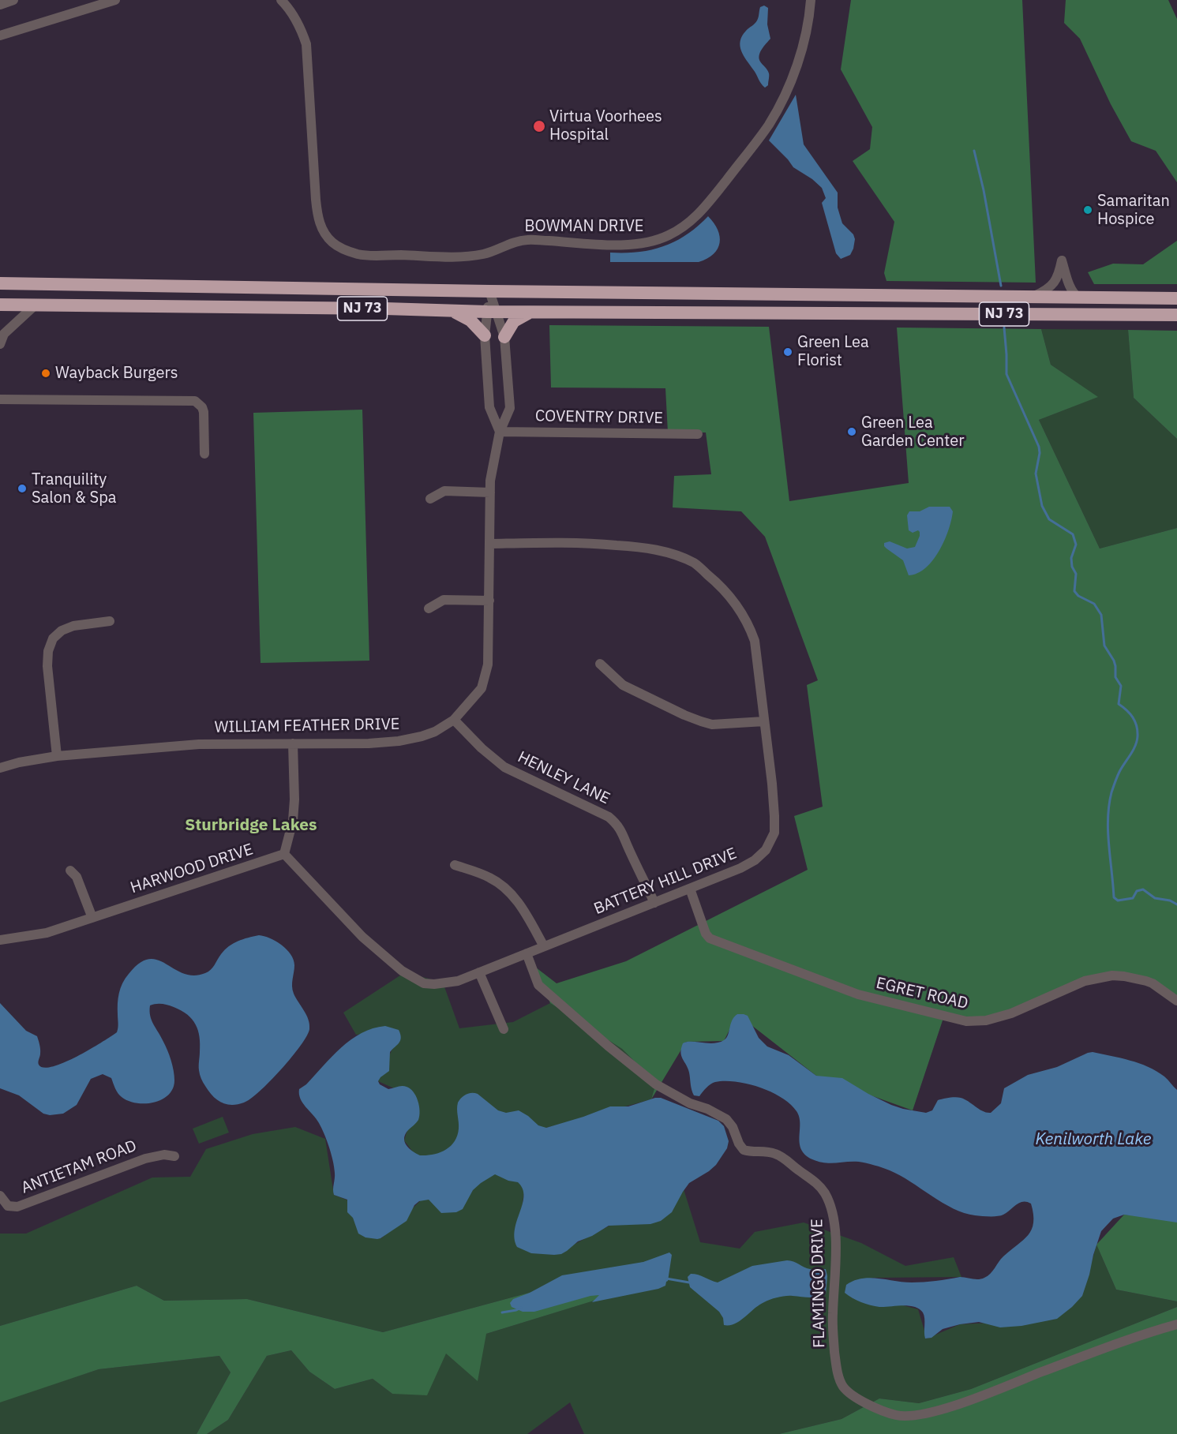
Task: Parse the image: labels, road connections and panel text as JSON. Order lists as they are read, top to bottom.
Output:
{
  "streets": {
    "highway": ["NJ 73"],
    "street": [
      "BOWMAN DRIVE",
      "COVENTRY DRIVE",
      "WILLIAM FEATHER DRIVE",
      "HENLEY LANE",
      "HARWOOD DRIVE",
      "BATTERY HILL DRIVE",
      "EGRET ROAD",
      "ANTIETAM ROAD",
      "FLAMINGO DRIVE"
    ]
  },
  "crossings": [
    ["NJ 73", "WILLIAM FEATHER DRIVE"],
    ["COVENTRY DRIVE", "WILLIAM FEATHER DRIVE"],
    ["WILLIAM FEATHER DRIVE", "HENLEY LANE"],
    ["WILLIAM FEATHER DRIVE", "BATTERY HILL DRIVE"],
    ["HENLEY LANE", "BATTERY HILL DRIVE"],
    ["HARWOOD DRIVE", "BATTERY HILL DRIVE"],
    ["BATTERY HILL DRIVE", "EGRET ROAD"],
    ["BATTERY HILL DRIVE", "FLAMINGO DRIVE"]
  ],
  "districts": ["Sturbridge Lakes"],
  "water": ["Kenilworth Lake"],
  "places": [
    "Virtua Voorhees Hospital",
    "Samaritan Hospice",
    "Green Lea Florist",
    "Wayback Burgers",
    "Green Lea Garden Center",
    "Tranquility Salon & Spa"
  ]
}
